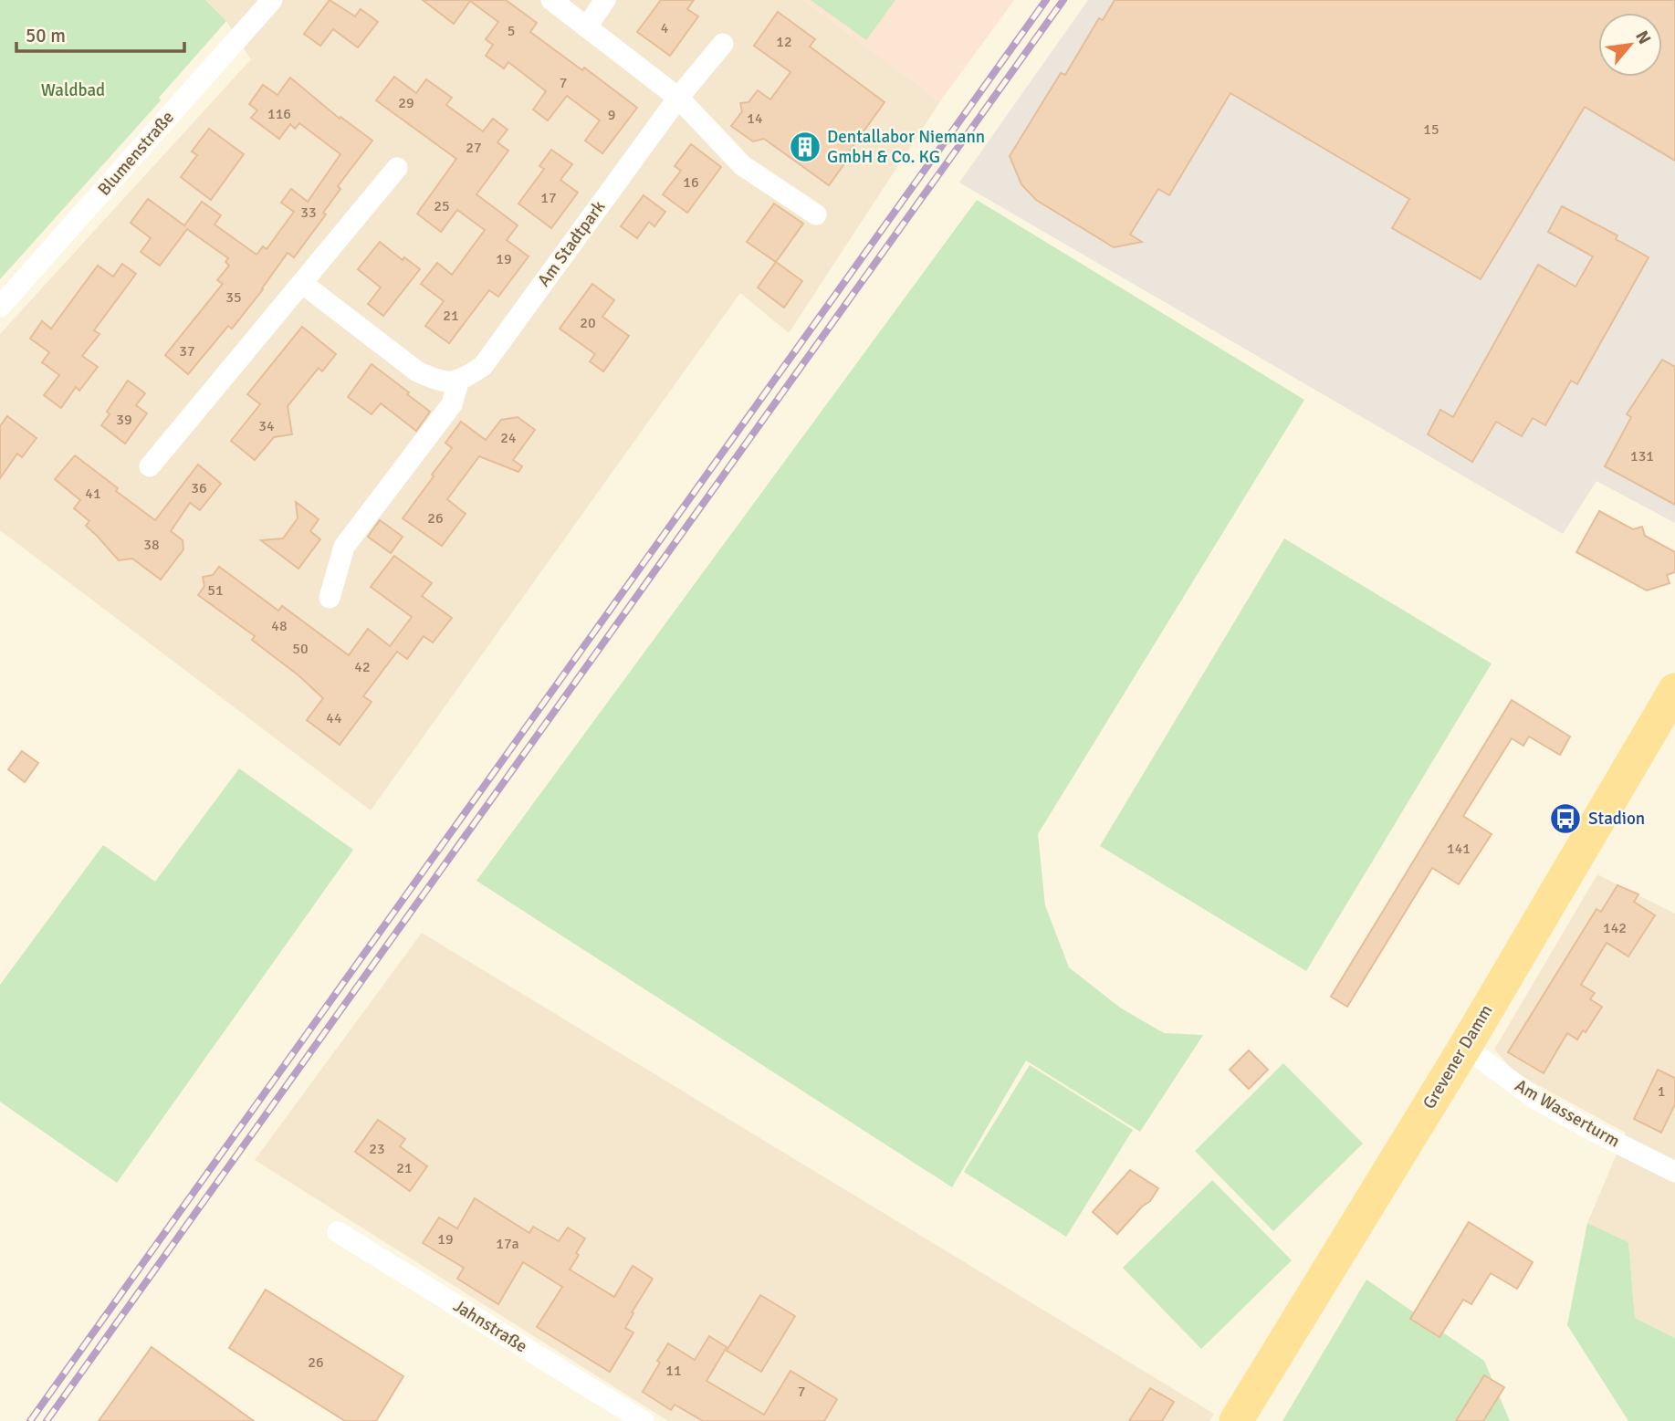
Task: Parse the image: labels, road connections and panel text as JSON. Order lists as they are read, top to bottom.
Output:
{
  "streets": {
    "main road": ["Grevener Damm"],
    "street": [
      "Blumenstraße",
      "Am Stadtpark",
      "Am Wasserturm",
      "Jahnstraße"
    ]
  },
  "crossings": [
    ["Grevener Damm", "Am Wasserturm"]
  ],
  "parks": ["Waldbad"],
  "places": {
    "building": ["Dentallabor Niemann GmbH & Co. KG"],
    "bus stop": ["Stadion"]
  },
  "house_numbers": [
    "4",
    "5",
    "12",
    "7",
    "29",
    "116",
    "9",
    "14",
    "15",
    "27",
    "16",
    "17",
    "25",
    "33",
    "19",
    "35",
    "21",
    "20",
    "37",
    "39",
    "34",
    "24",
    "131",
    "36",
    "41",
    "26",
    "38",
    "51",
    "48",
    "50",
    "42",
    "44",
    "141",
    "142",
    "1",
    "23",
    "21",
    "19",
    "17a",
    "26",
    "11",
    "7"
  ],
  "scale_bar": "50 m",
  "north": "top right"
}
